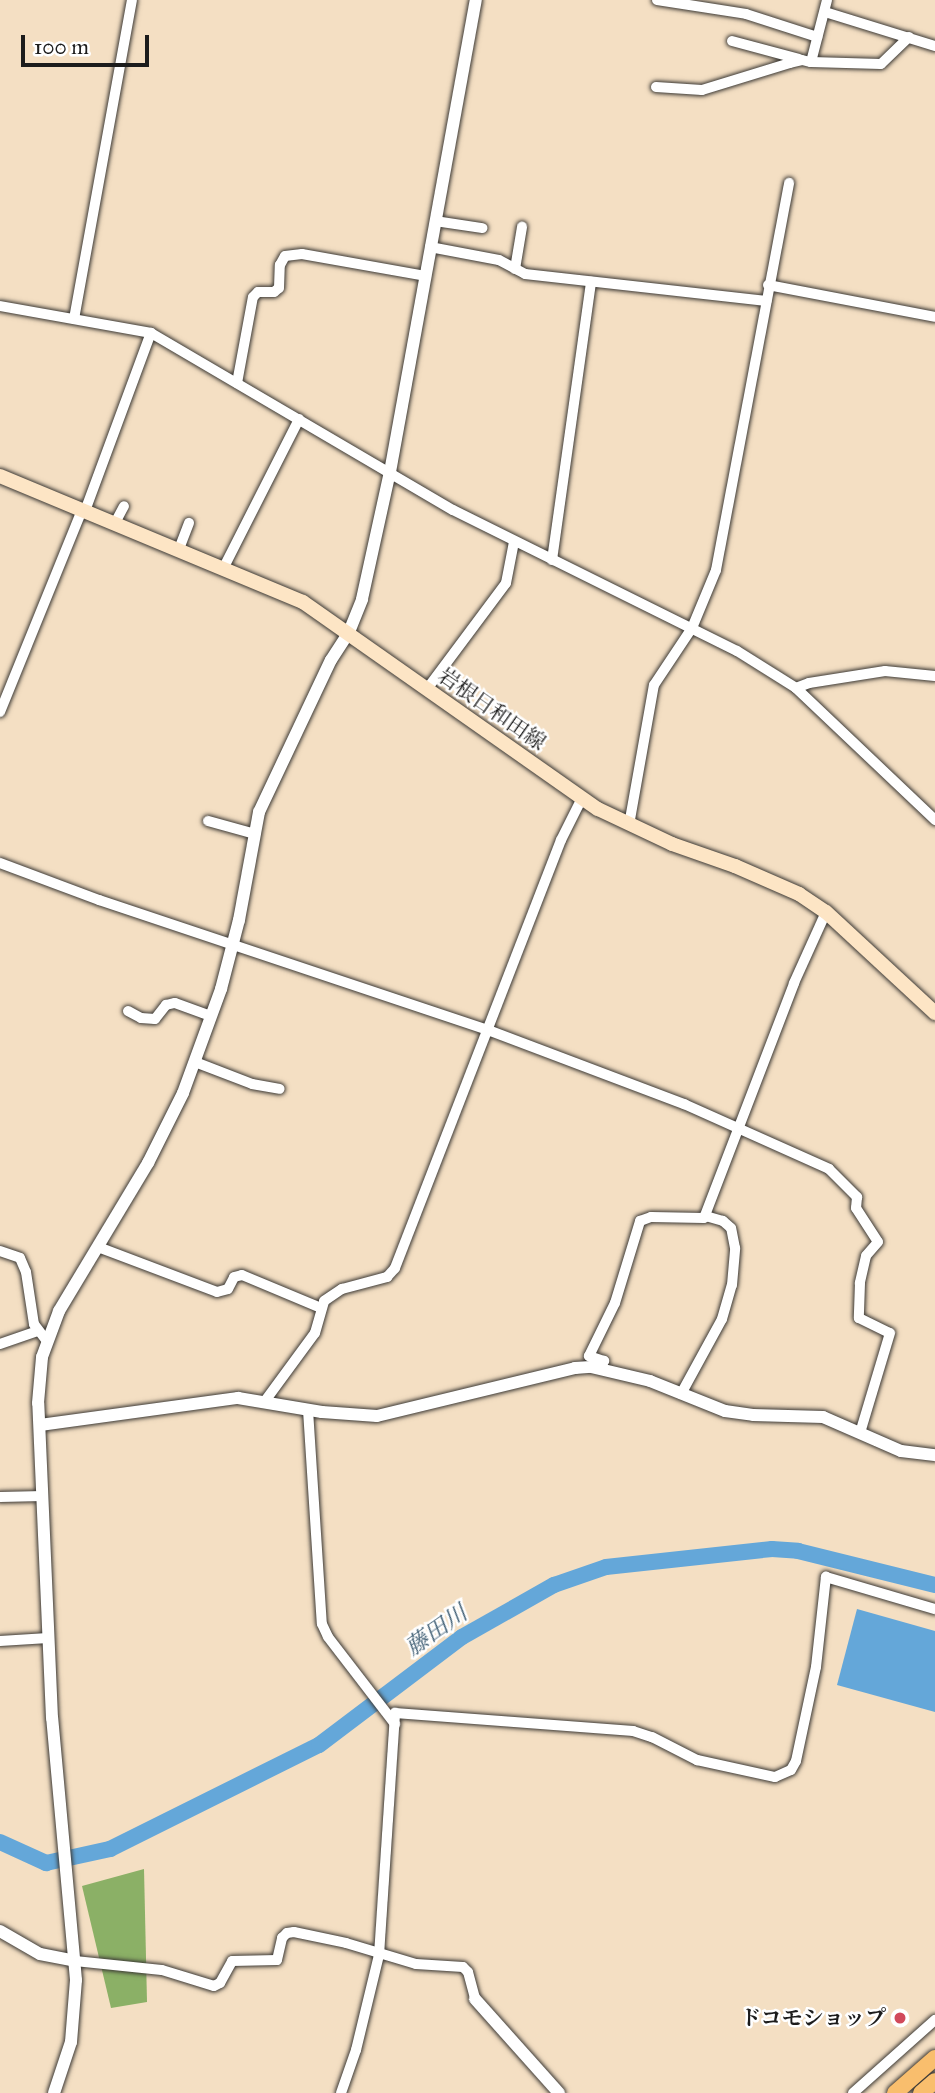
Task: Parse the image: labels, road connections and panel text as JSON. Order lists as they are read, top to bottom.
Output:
{
  "streets": {
    "main road": ["岩根日和田線"]
  },
  "water": ["藤田川"],
  "places": ["ドコモショップ"],
  "scale_bar": "100 m"
}
